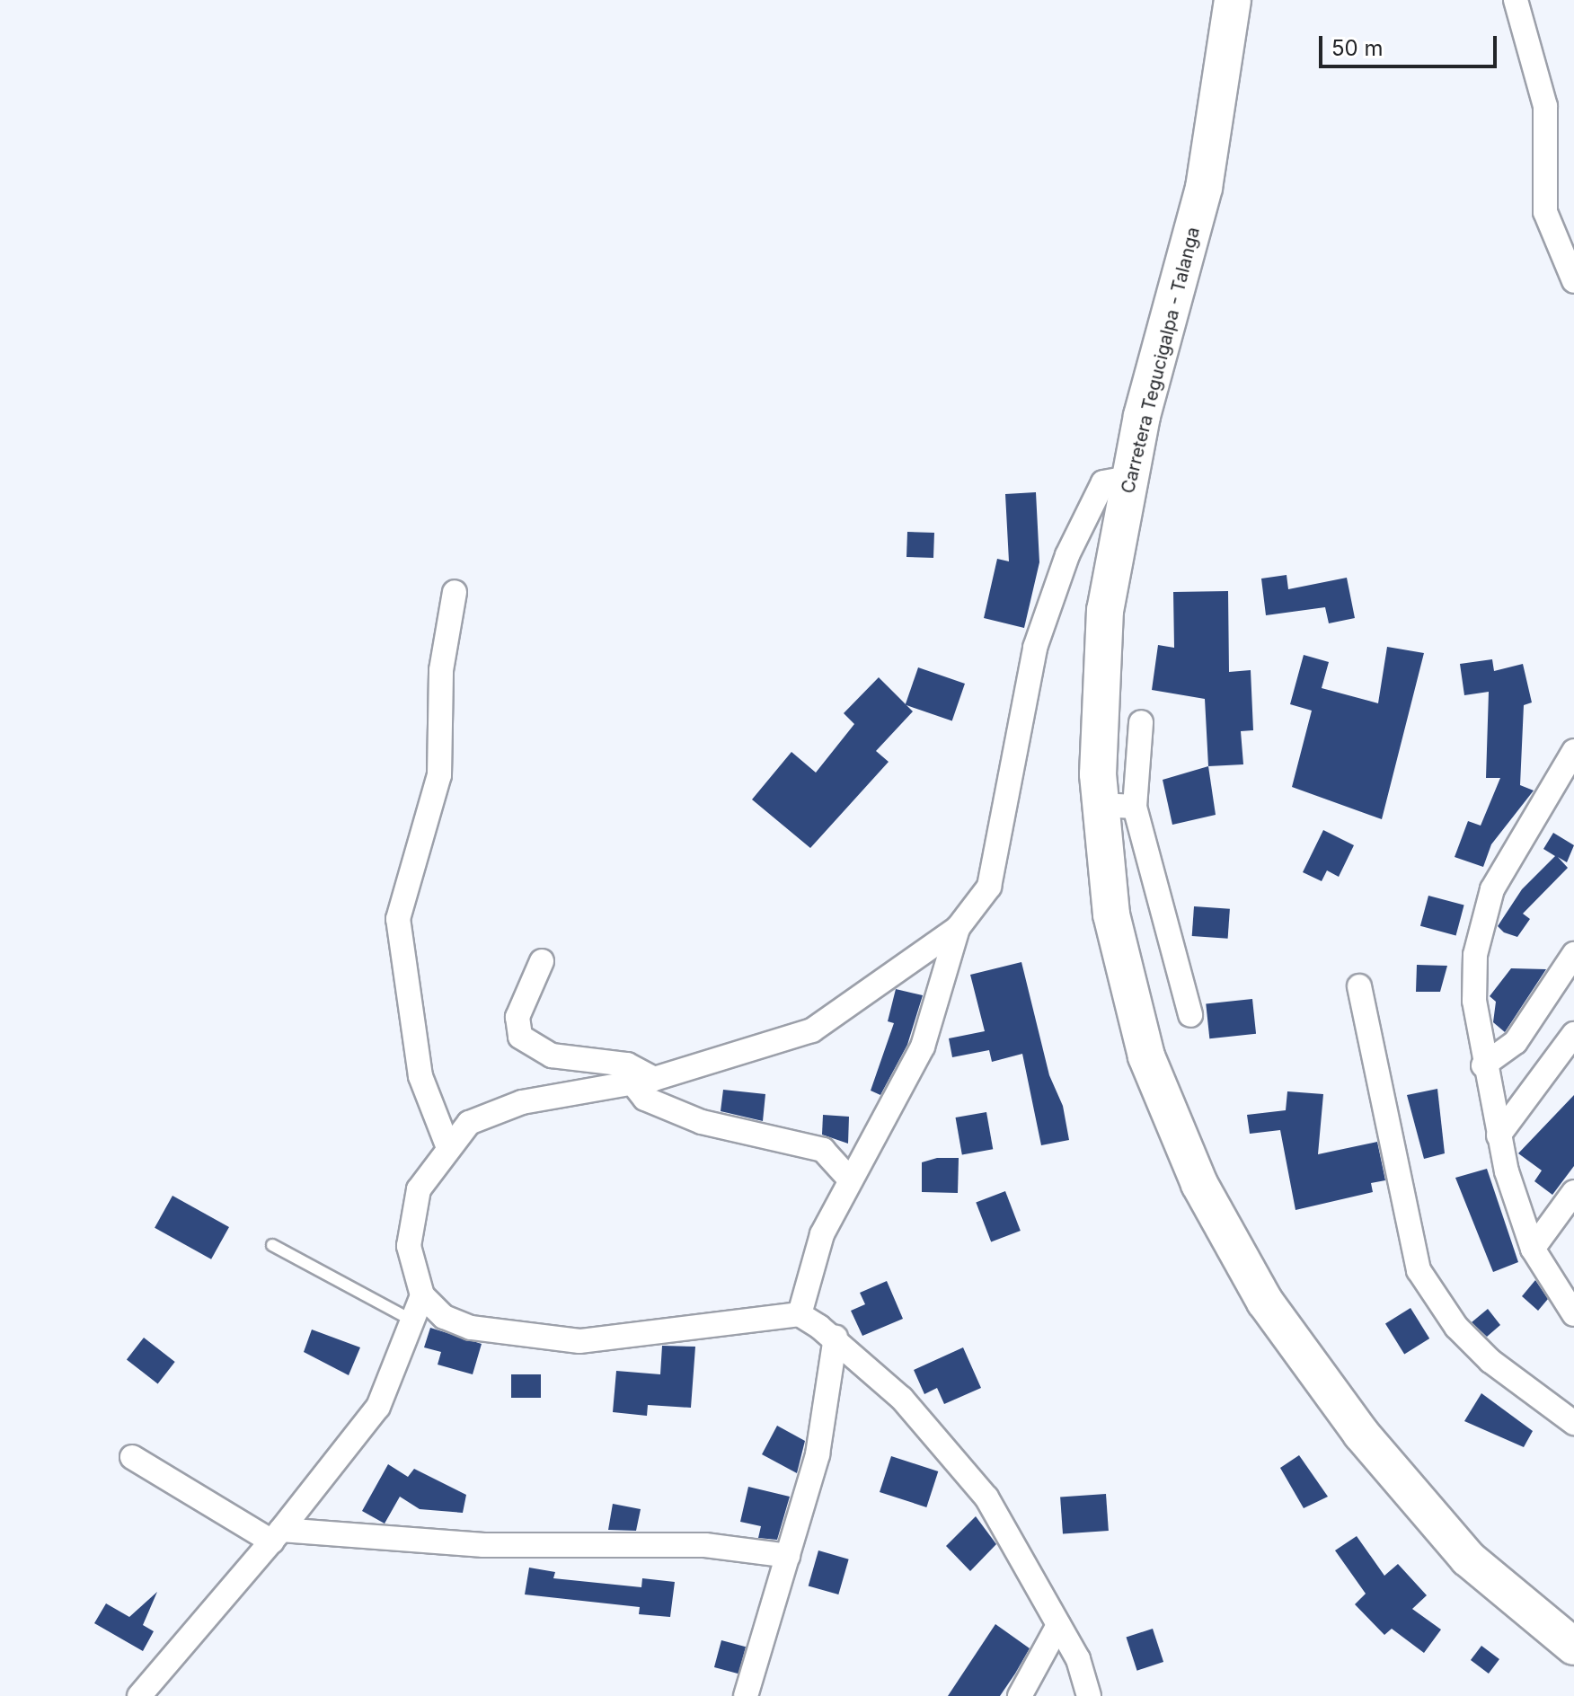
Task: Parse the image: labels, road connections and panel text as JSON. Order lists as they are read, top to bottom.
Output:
{
  "streets": {
    "main road": ["Carretera Tegucigalpa - Talanga"]
  },
  "scale_bar": "50 m"
}
